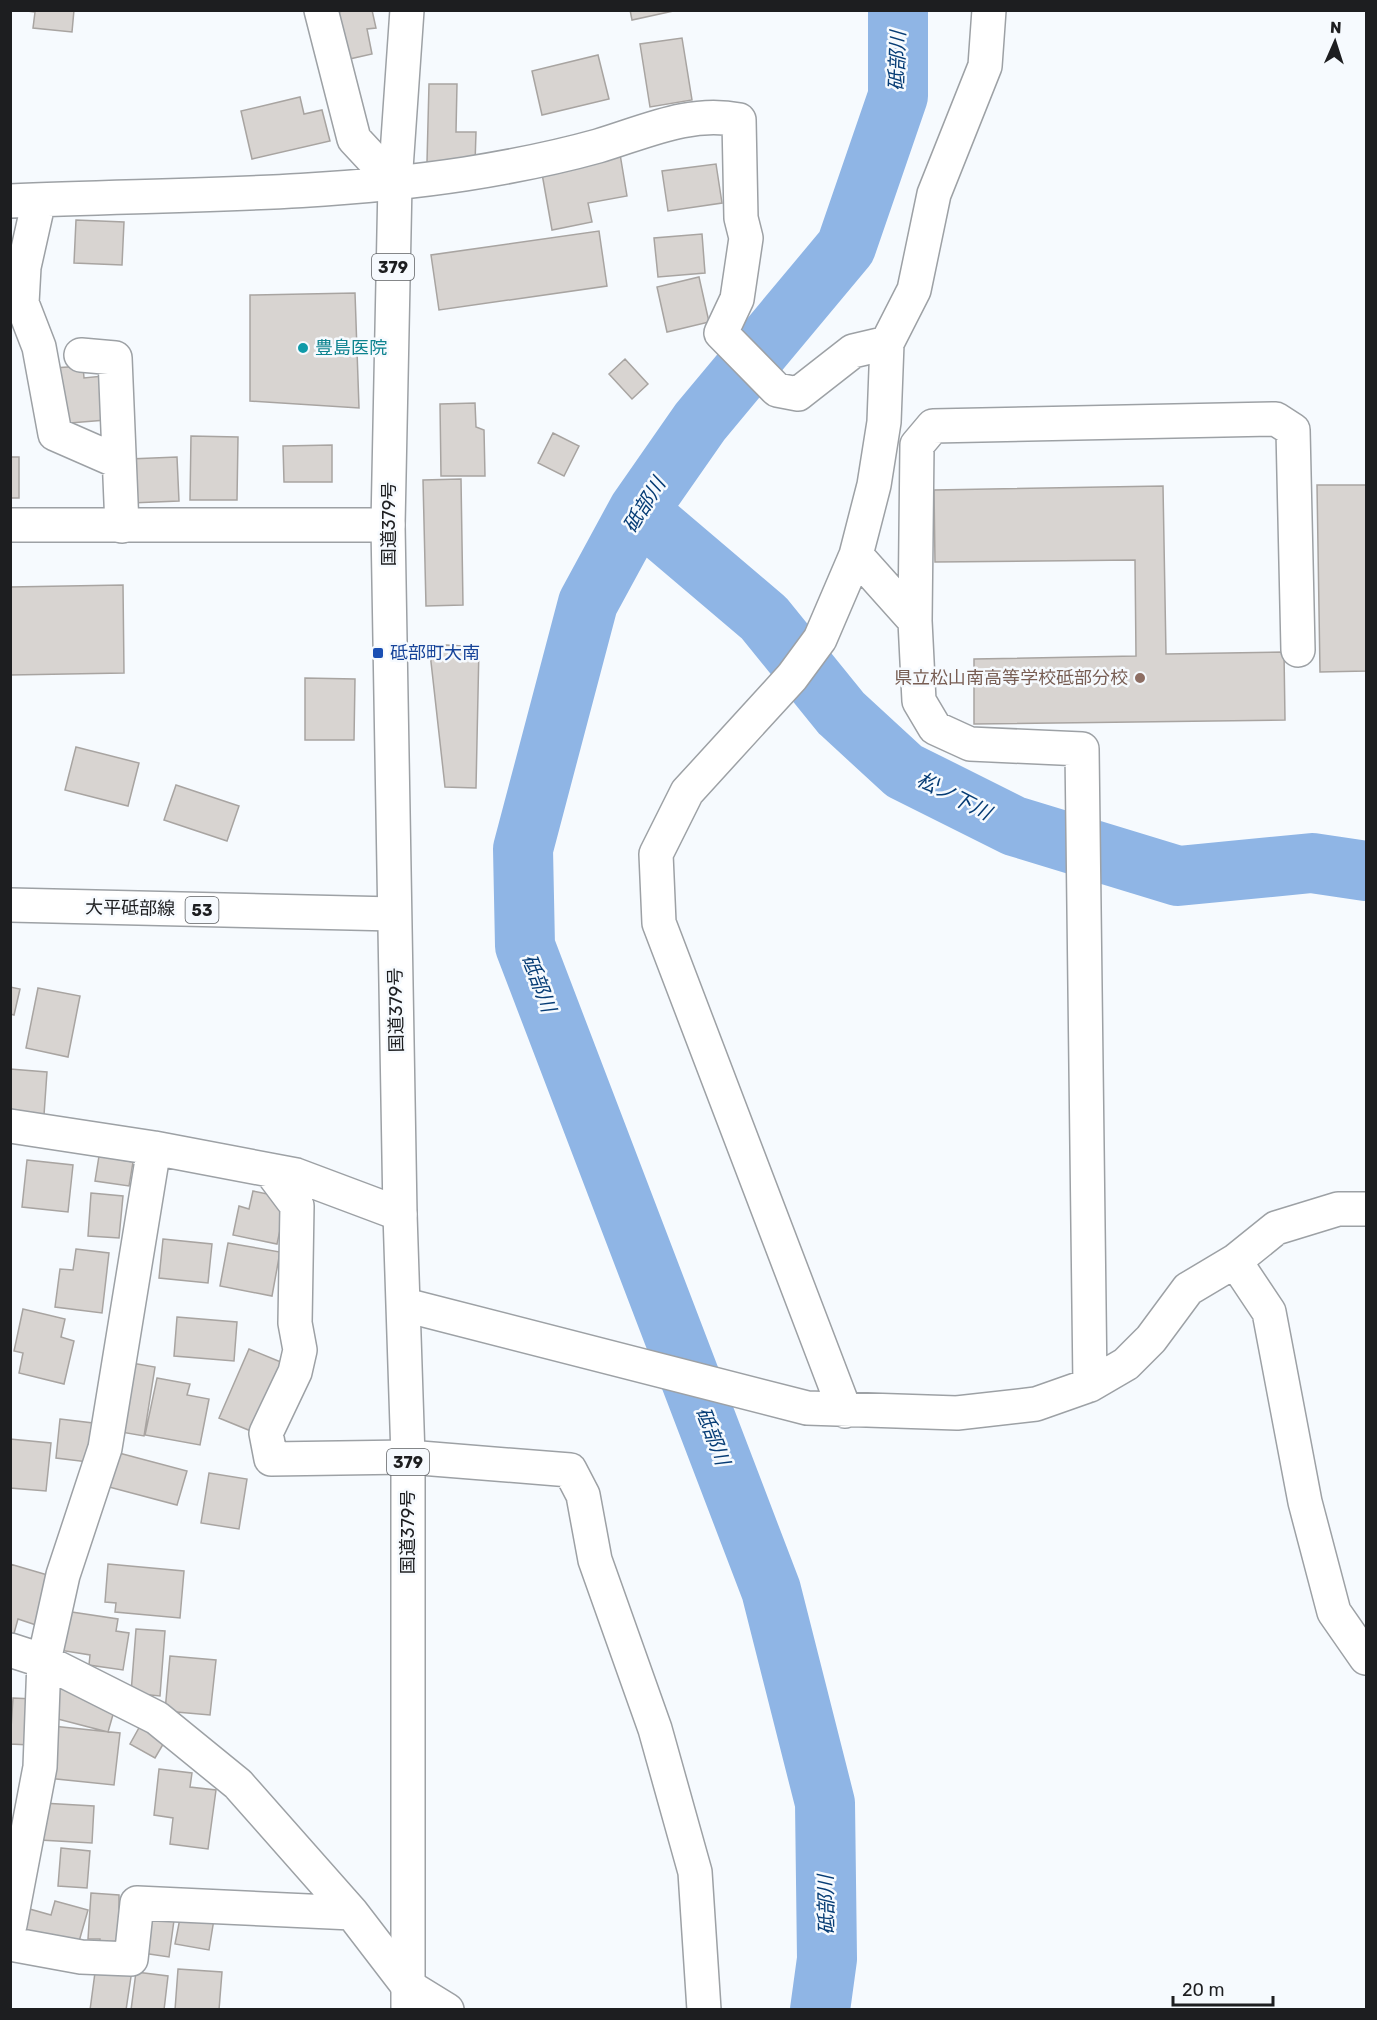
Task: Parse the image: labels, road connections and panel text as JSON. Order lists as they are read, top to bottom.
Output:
{
  "streets": {
    "main road": [
      "379",
      "国道379号",
      "大平砥部線",
      "53"
    ]
  },
  "crossings": [
    ["国道379号", "大平砥部線"]
  ],
  "water": ["砥部川", "松ノ下川"],
  "places": {
    "other": ["豊島医院", "県立松山南高等学校砥部分校"],
    "transit": ["砥部町大南"]
  },
  "scale_bar": "20 m",
  "north": "top"
}
